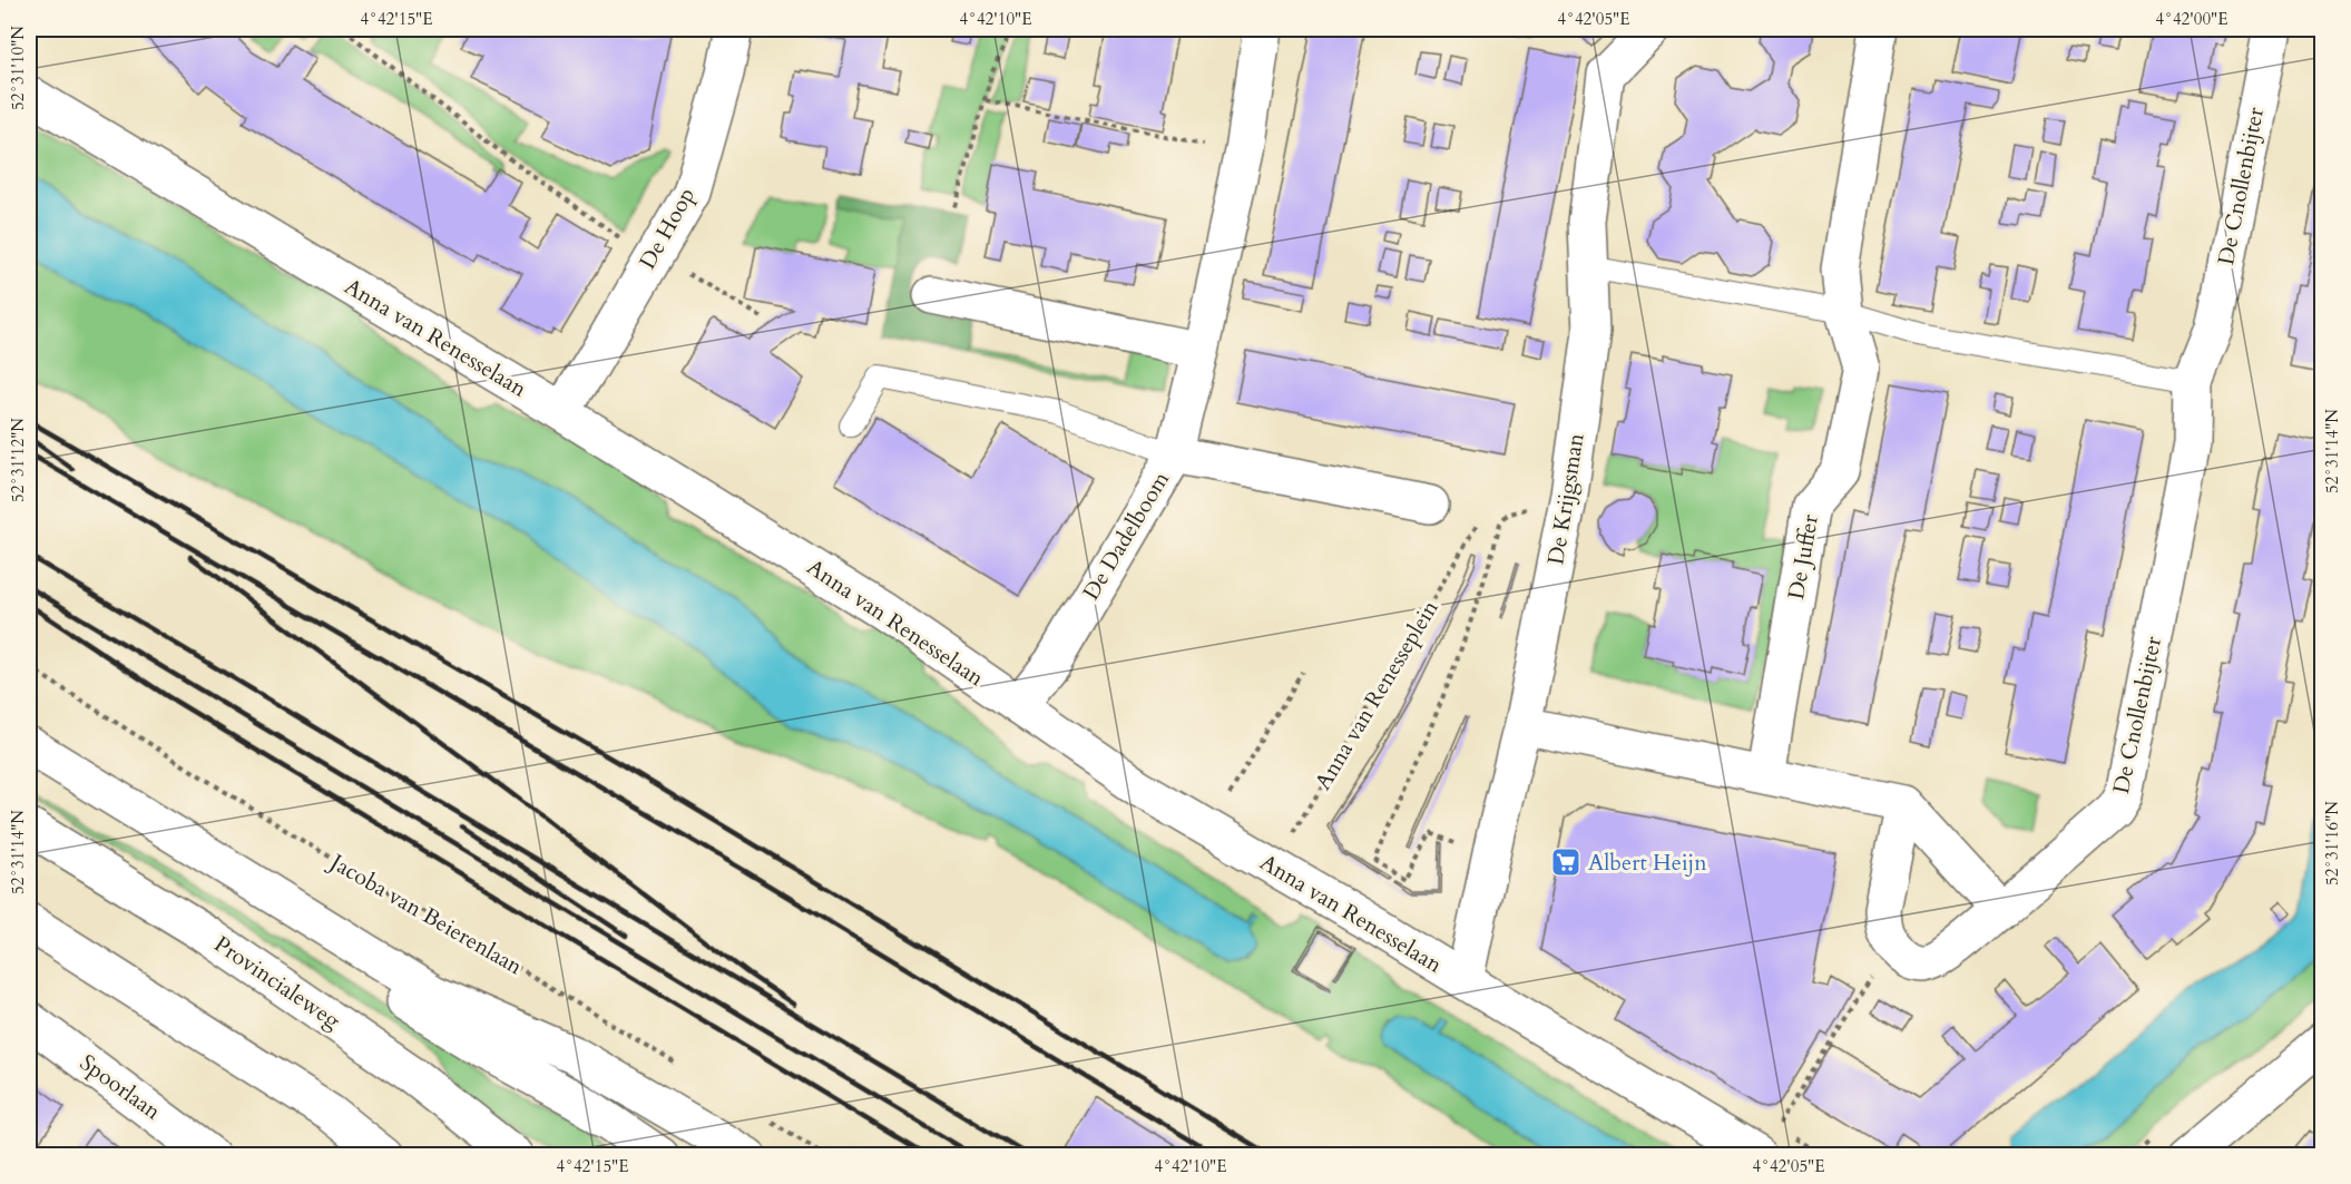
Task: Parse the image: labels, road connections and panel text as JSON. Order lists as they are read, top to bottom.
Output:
{
  "streets": {
    "street": [
      "De Cnollenbijter",
      "De Hoop",
      "Anna van Renesselaan",
      "De Krijgsman",
      "De Dadelboom",
      "De Juffer",
      "Provincialeweg",
      "Spoorlaan"
    ],
    "path": ["Anna van Renesseplein", "Jacoba van Beierenlaan"]
  },
  "crossings": [
    ["De Hoop", "Anna van Renesselaan"],
    ["Anna van Renesselaan", "De Krijgsman"],
    ["Anna van Renesselaan", "De Dadelboom"],
    ["Anna van Renesselaan", "Anna van Renesseplein"]
  ],
  "places": {
    "supermarket": ["Albert Heijn"]
  },
  "coordinates": [
    "4°42'15\"E",
    "4°42'10\"E",
    "4°42'05\"E",
    "4°42'00\"E",
    "52°31'10\"N",
    "52°31'14\"N",
    "52°31'12\"N",
    "52°31'16\"N"
  ]
}
